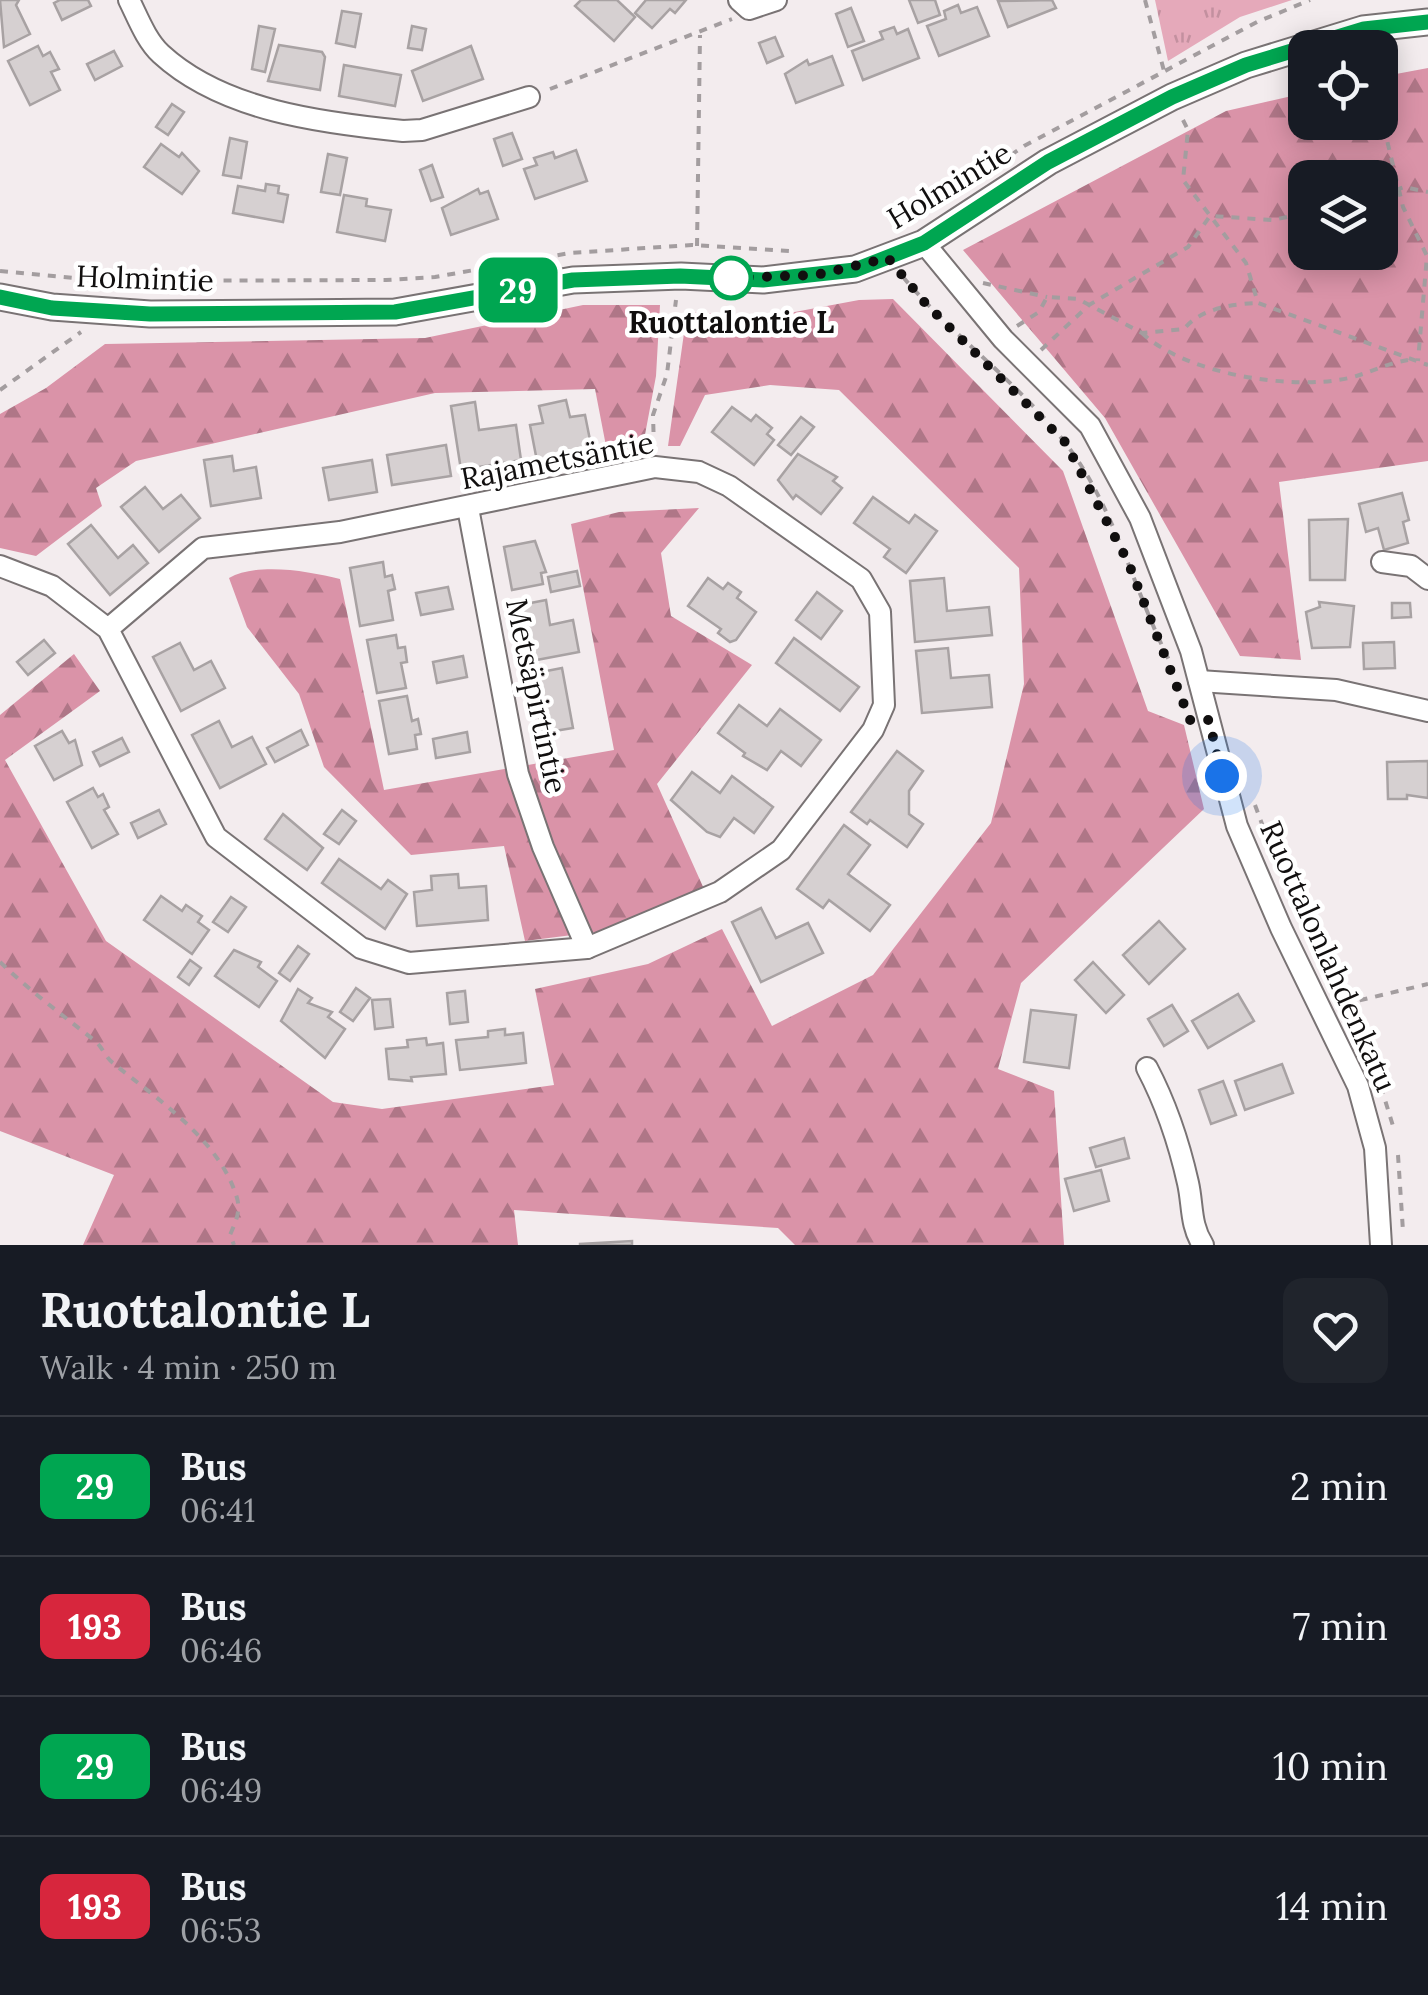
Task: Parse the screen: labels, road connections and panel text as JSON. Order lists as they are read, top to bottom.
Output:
{
  "streets": {
    "street": [
      "Holmintie",
      "Rajametsäntie",
      "Metsäpirtintie",
      "Ruottalonlahdenkatu"
    ]
  },
  "crossings": [
    ["Holmintie", "Ruottalonlahdenkatu"],
    ["Rajametsäntie", "Metsäpirtintie"]
  ],
  "places": ["Ruottalontie L"],
  "lines": ["bus line 29"],
  "page": {
    "on_map": "29",
    "heading": ["Ruottalontie L", "Walk · 4 min · 250 m"],
    "list": [
      {
        "mark": "29",
        "name": "Bus",
        "note": "06:41",
        "value": "2 min"
      },
      {
        "mark": "193",
        "name": "Bus",
        "note": "06:46",
        "value": "7 min"
      },
      {
        "mark": "29",
        "name": "Bus",
        "note": "06:49",
        "value": "10 min"
      },
      {
        "mark": "193",
        "name": "Bus",
        "note": "06:53",
        "value": "14 min"
      }
    ]
  }
}
